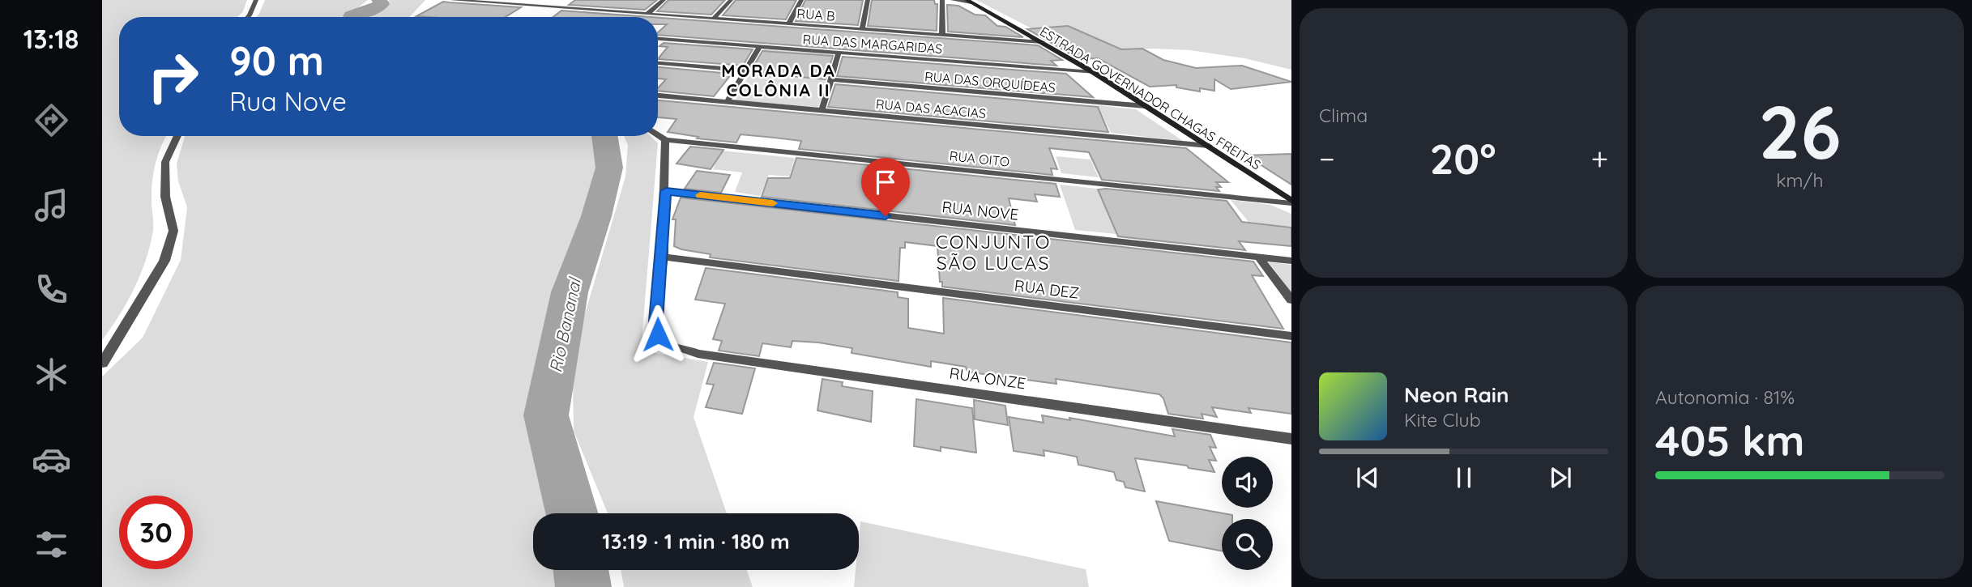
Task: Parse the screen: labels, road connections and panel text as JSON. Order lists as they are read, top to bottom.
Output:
{
  "streets": {
    "main road": ["ESTRADA GOVERNADOR CHAGAS FREITAS"],
    "street": [
      "RUA B",
      "RUA DAS MARGARIDAS",
      "RUA DAS ORQUÍDEAS",
      "RUA DAS ACACIAS",
      "RUA OITO",
      "RUA NOVE",
      "RUA DEZ",
      "RUA ONZE"
    ]
  },
  "crossings": [
    ["RUA B", "ESTRADA GOVERNADOR CHAGAS FREITAS"],
    ["RUA DAS MARGARIDAS", "ESTRADA GOVERNADOR CHAGAS FREITAS"],
    ["RUA DAS ORQUÍDEAS", "ESTRADA GOVERNADOR CHAGAS FREITAS"],
    ["ESTRADA GOVERNADOR CHAGAS FREITAS", "RUA DAS ACACIAS"],
    ["ESTRADA GOVERNADOR CHAGAS FREITAS", "RUA OITO"],
    ["RUA DEZ", "RUA ONZE"]
  ],
  "districts": ["MORADA DA COLÔNIA II", "CONJUNTO SÃO LUCAS"],
  "water": ["Rio Bananal"],
  "page": {
    "tabs": "13:18",
    "tile": [
      "Clima",
      ["26", "km/h"],
      ["Autonomia · 81%", "405 km"]
    ],
    "turn": ["90 m", "Rua Nove"],
    "heat": ["−", "20°", "+"],
    "song": ["Neon Rain", "Kite Club"],
    "limit": "30",
    "trip": "13:19 · 1 min · 180 m"
  }
}
